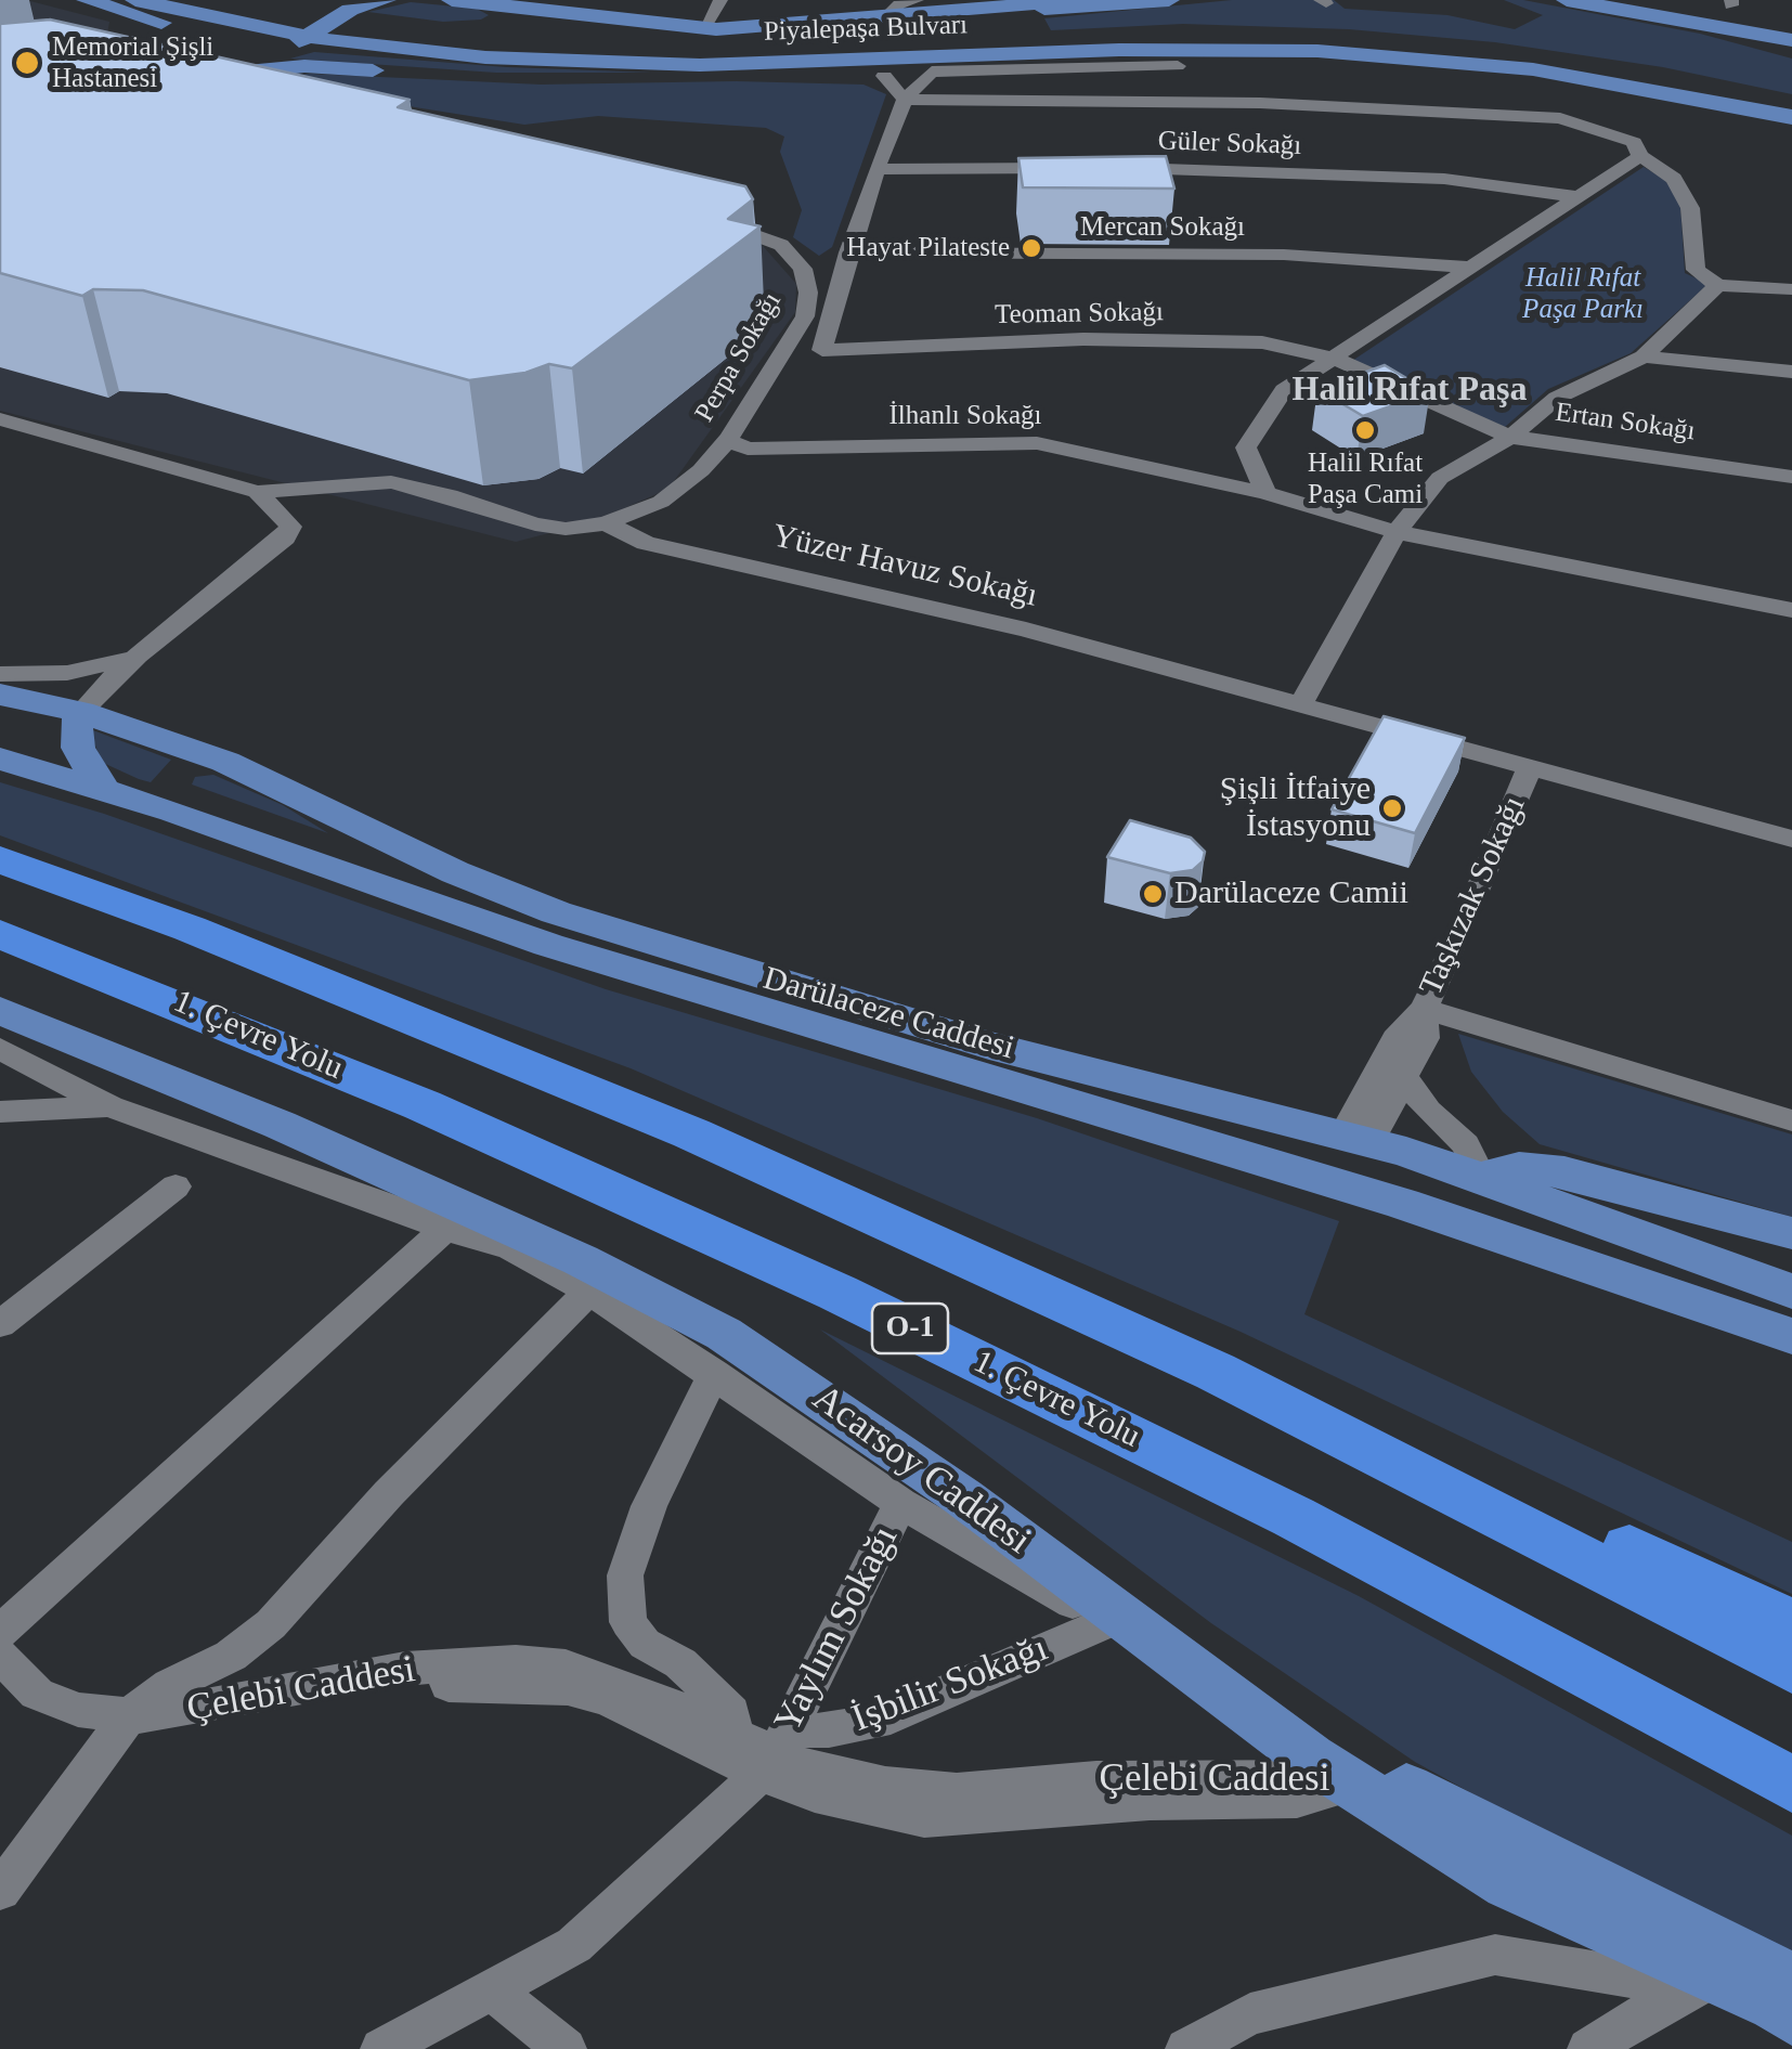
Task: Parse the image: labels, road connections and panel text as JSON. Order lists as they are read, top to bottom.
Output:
{
  "streets": {
    "highway": ["1. Çevre Yolu", "O-1"],
    "main road": ["Piyalepaşa Bulvarı", "Darülaceze Caddesi", "Acarsoy Caddesi"],
    "street": [
      "Güler Sokağı",
      "Mercan Sokağı",
      "Teoman Sokağı",
      "Perpa Sokağı",
      "İlhanlı Sokağı",
      "Ertan Sokağı",
      "Yüzer Havuz Sokağı",
      "Taşkızak Sokağı",
      "Yaylım Sokağı",
      "İşbilir Sokağı",
      "Çelebi Caddesi"
    ]
  },
  "crossings": [
    ["Mercan Sokağı", "Teoman Sokağı"],
    ["Teoman Sokağı", "Ertan Sokağı"],
    ["Perpa Sokağı", "İlhanlı Sokağı"],
    ["Perpa Sokağı", "Yüzer Havuz Sokağı"],
    ["Yüzer Havuz Sokağı", "Taşkızak Sokağı"],
    ["Taşkızak Sokağı", "Darülaceze Caddesi"],
    ["Acarsoy Caddesi", "Çelebi Caddesi"],
    ["Yaylım Sokağı", "İşbilir Sokağı"],
    ["Yaylım Sokağı", "Çelebi Caddesi"],
    ["İşbilir Sokağı", "Çelebi Caddesi"]
  ],
  "districts": ["Halil Rıfat Paşa"],
  "parks": ["Halil Rıfat Paşa Parkı"],
  "places": [
    "Memorial Şişli Hastanesi",
    "Hayat Pilateste",
    "Halil Rıfat Paşa Cami",
    "Şişli İtfaiye İstasyonu",
    "Darülaceze Camii"
  ]
}
